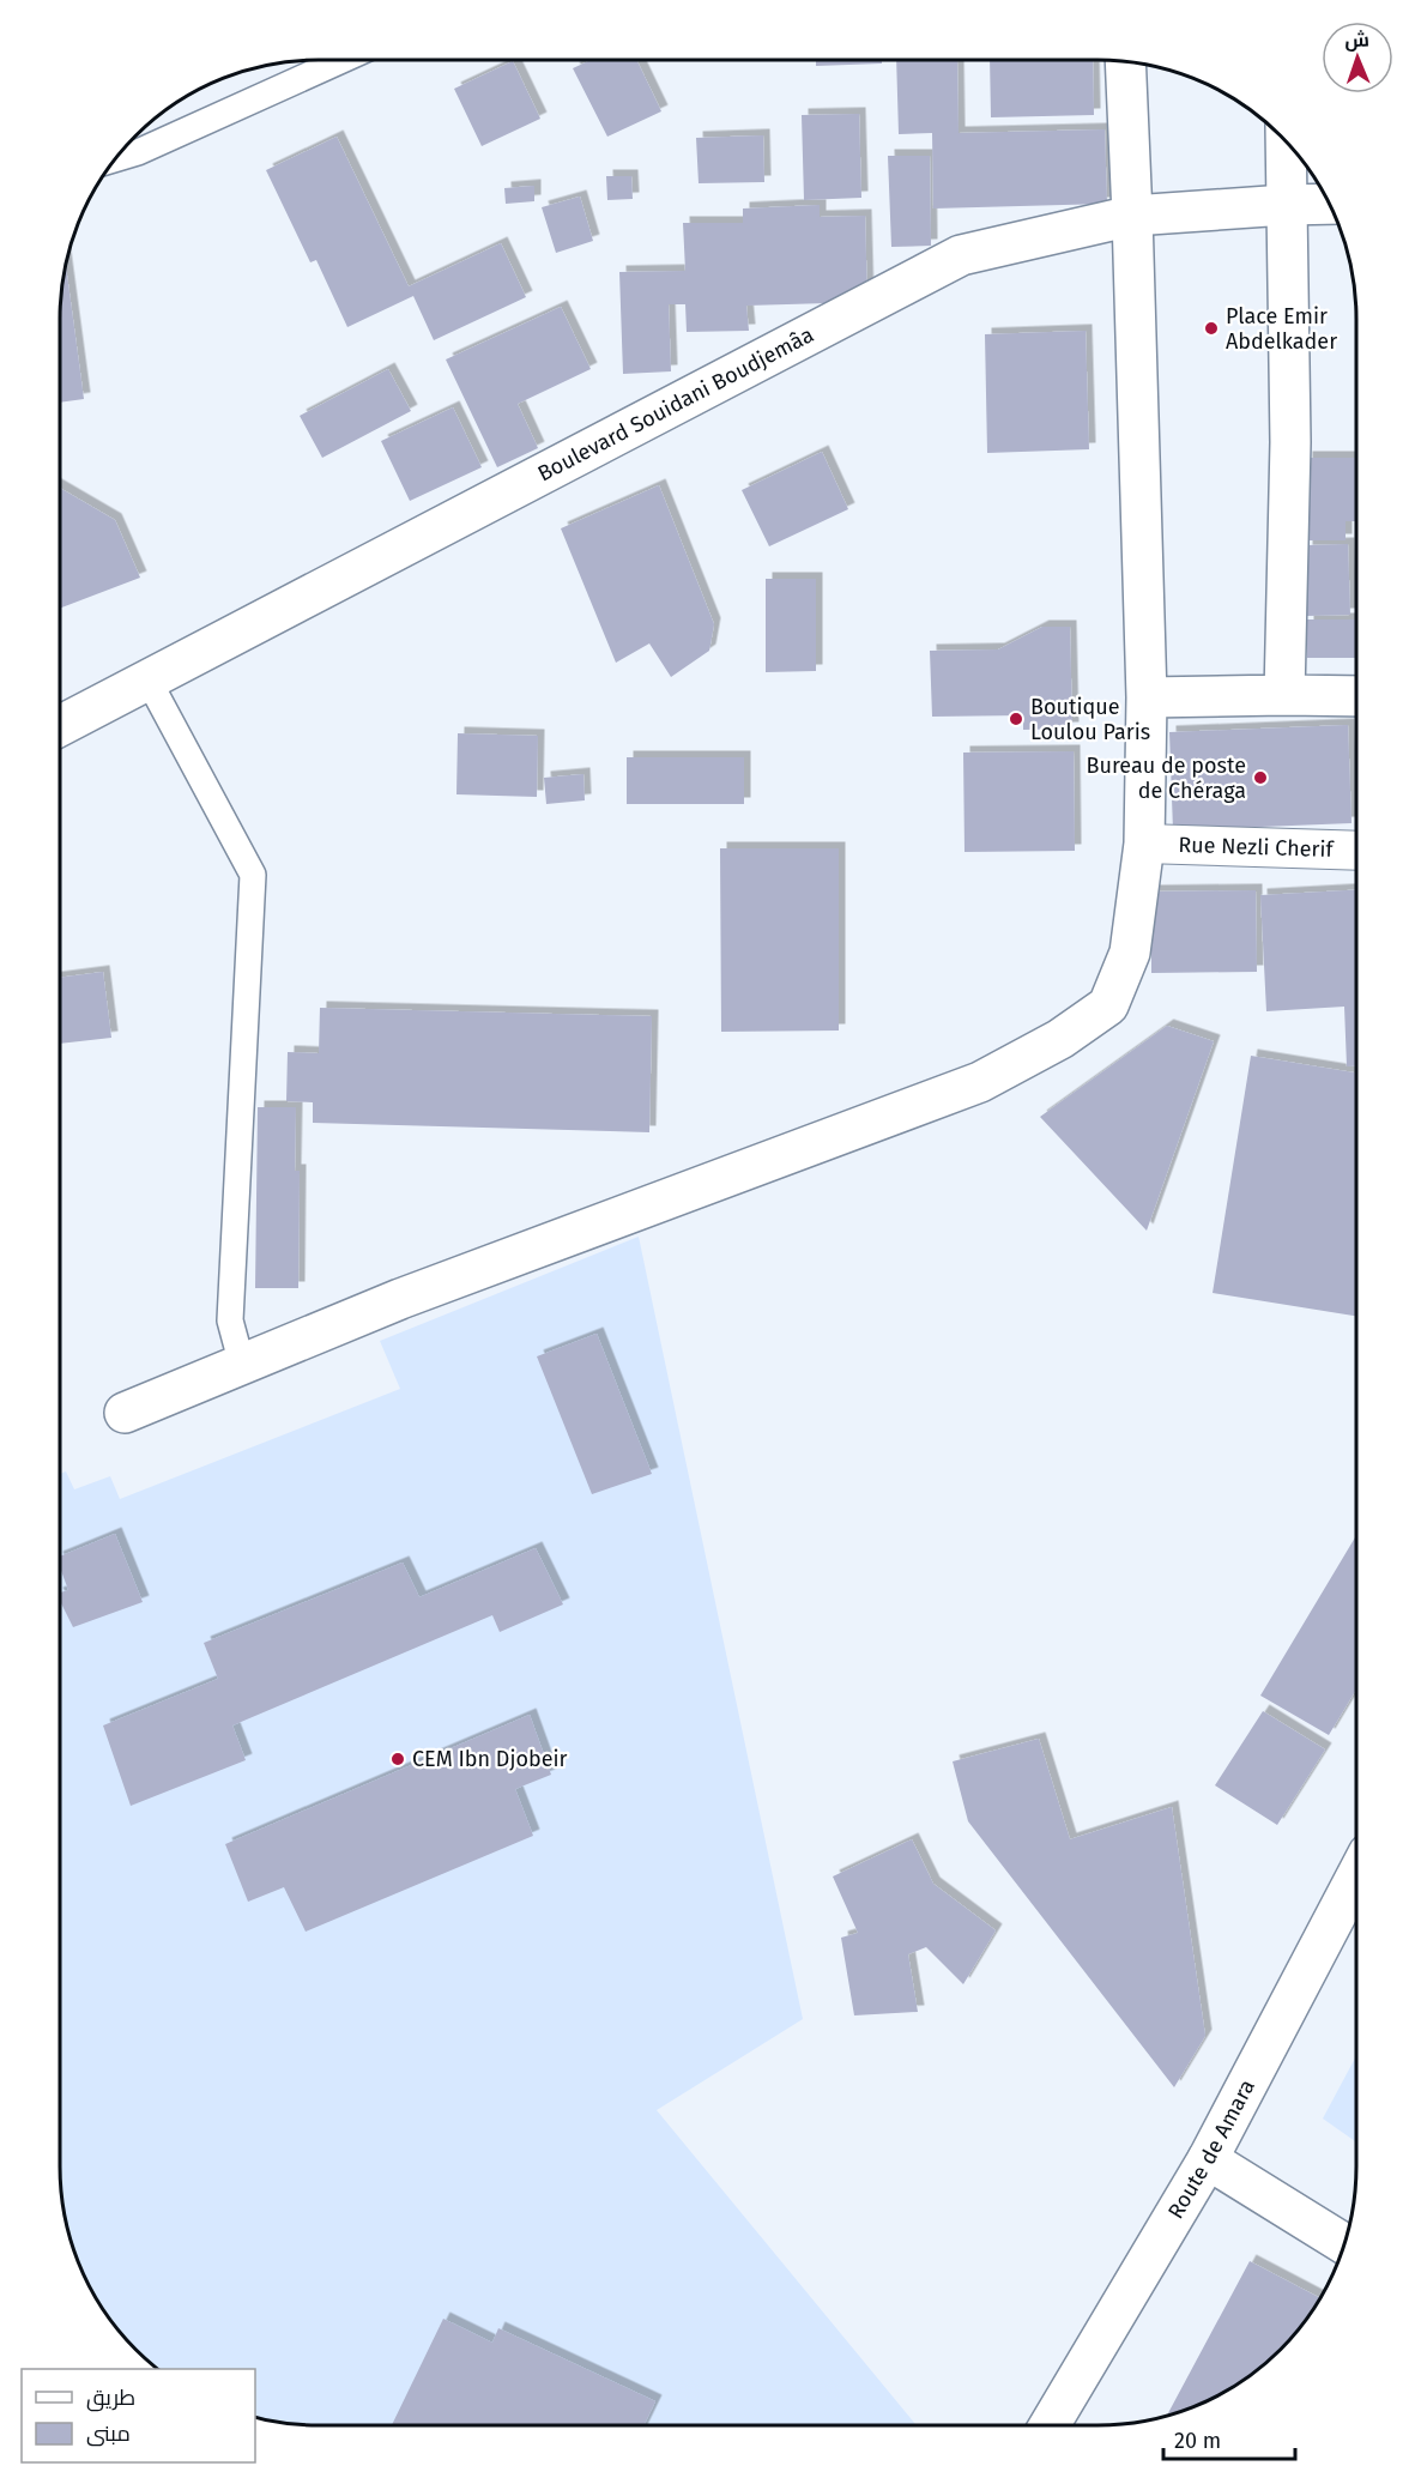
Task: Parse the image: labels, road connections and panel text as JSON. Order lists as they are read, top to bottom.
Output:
{
  "streets": {
    "street": ["Boulevard Souidani Boudjemâa", "Rue Nezli Cherif", "Route de Amara"]
  },
  "places": [
    "Place Emir Abdelkader",
    "Boutique Loulou Paris",
    "Bureau de poste de Chéraga",
    "CEM Ibn Djobeir"
  ],
  "legend": ["طريق", "مبنى"],
  "scale_bar": "20 m",
  "north": "top"
}
